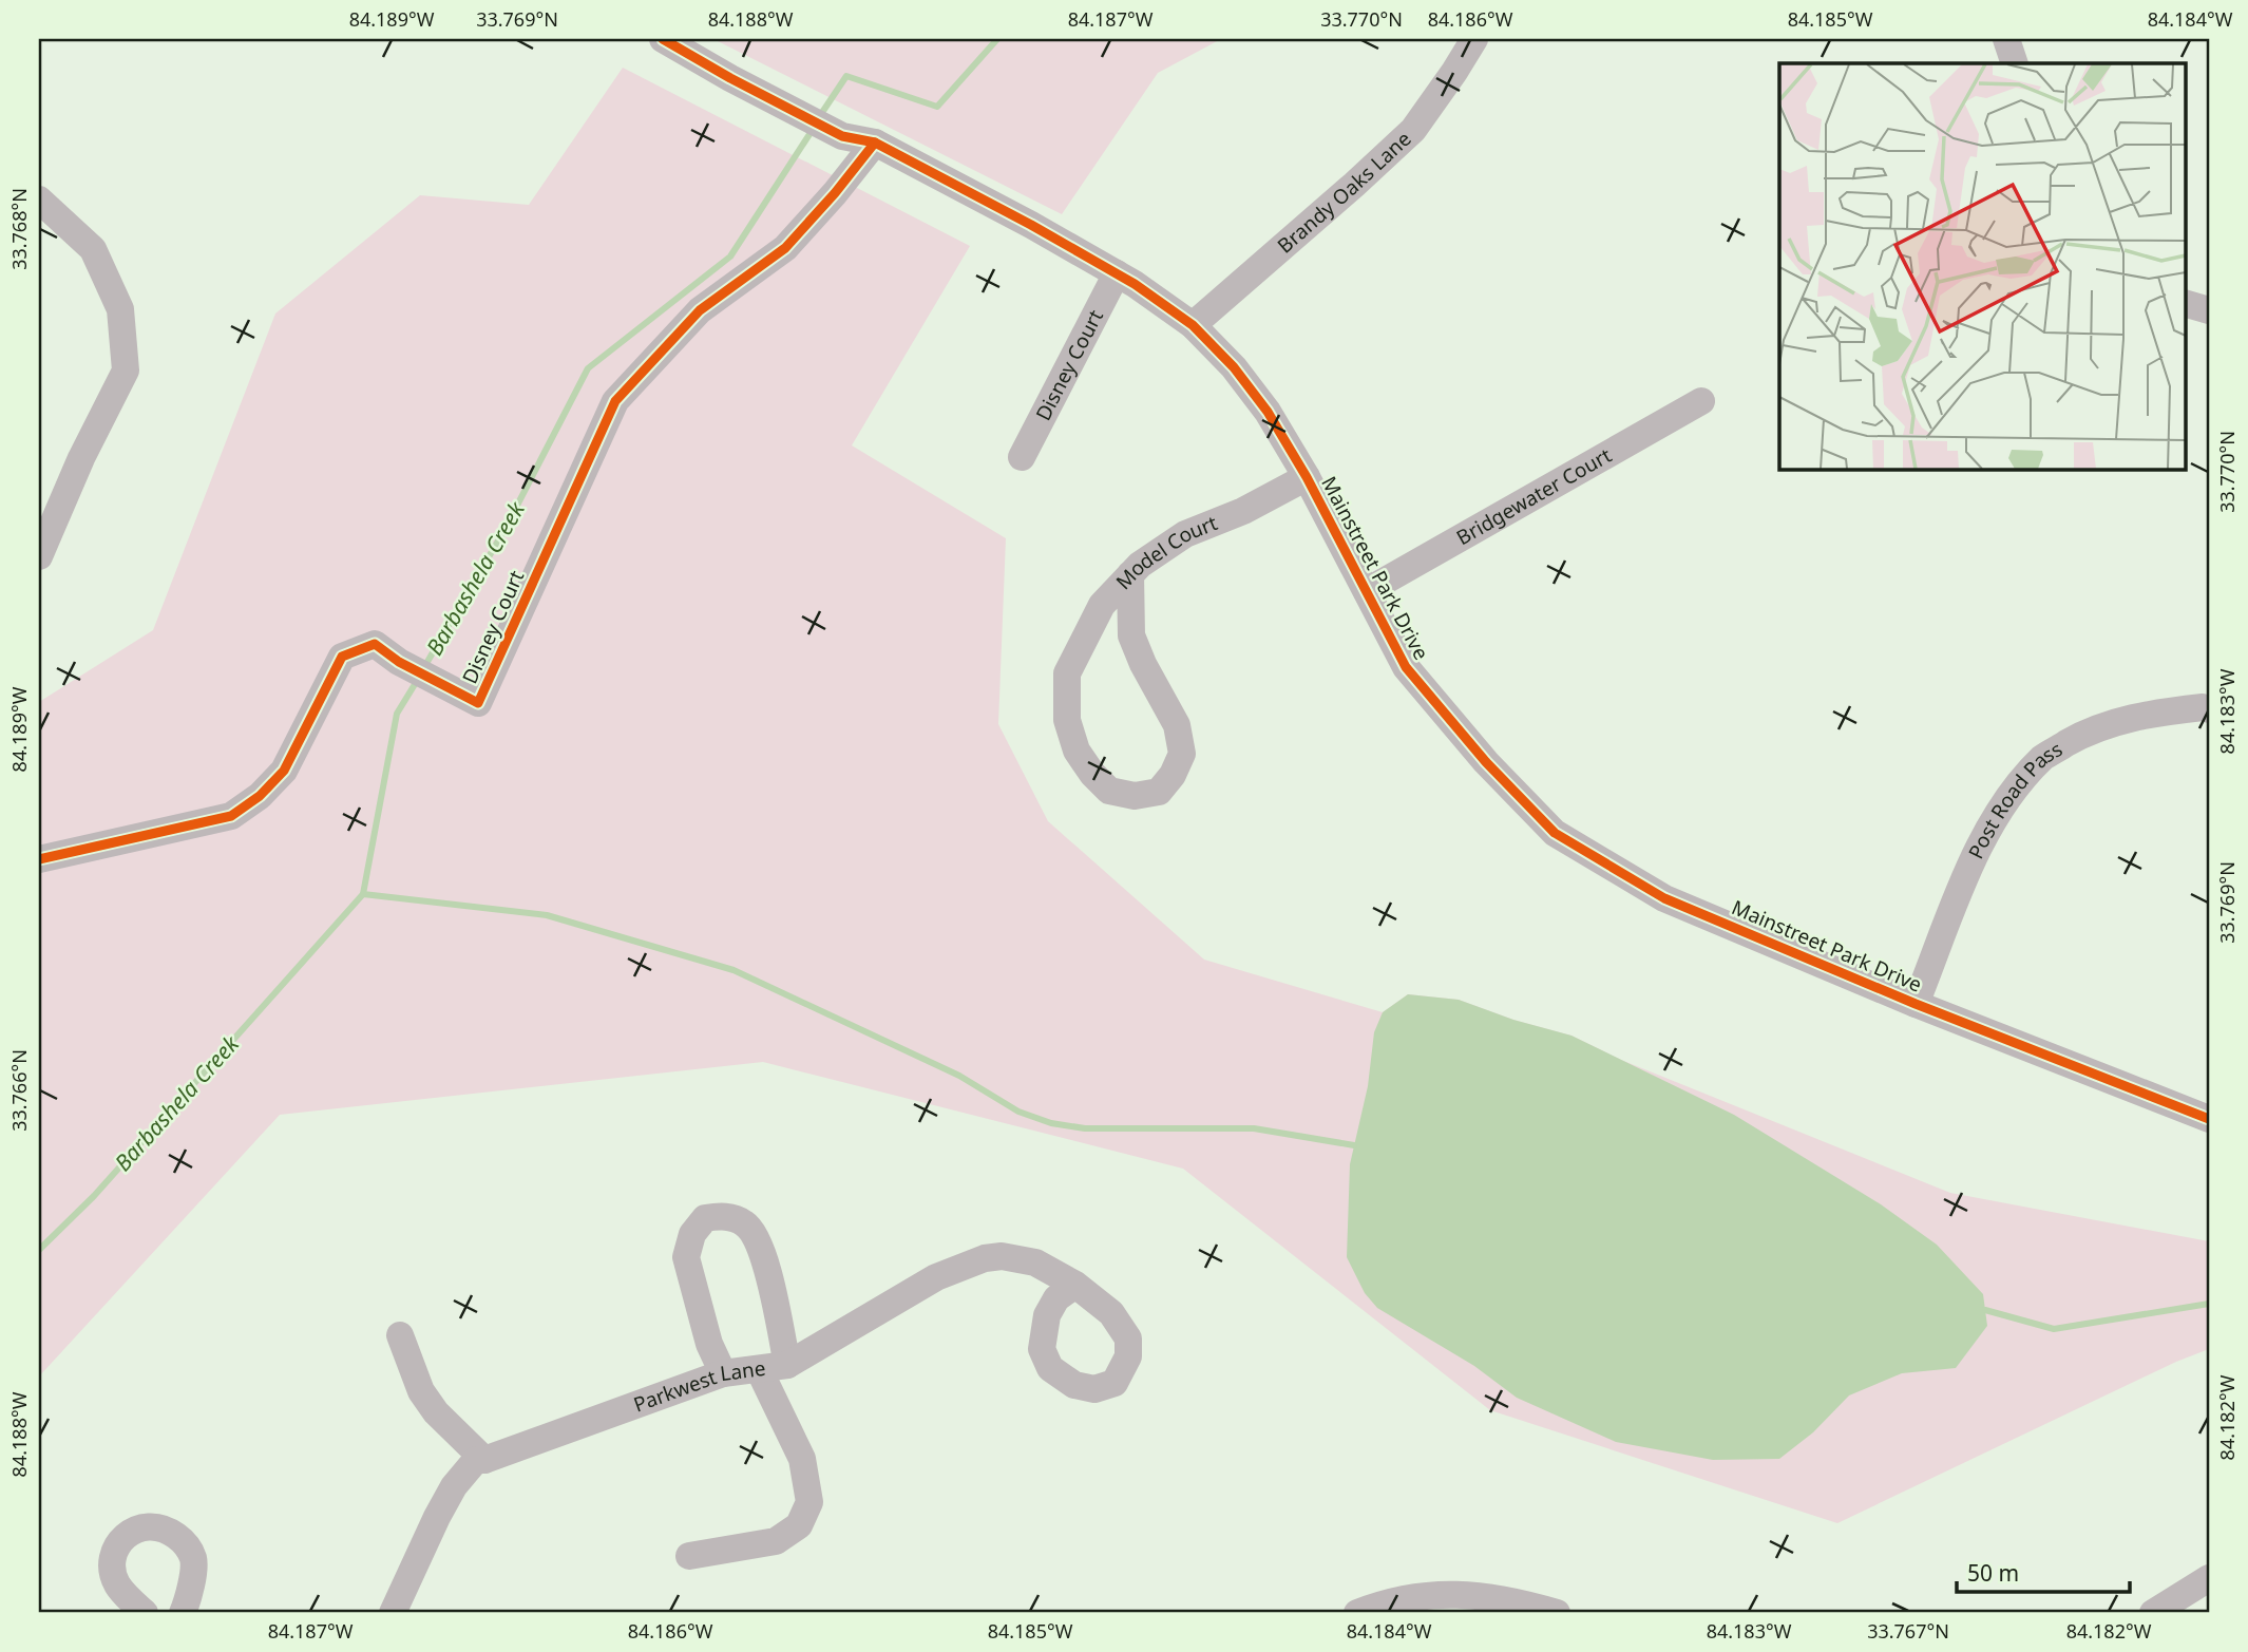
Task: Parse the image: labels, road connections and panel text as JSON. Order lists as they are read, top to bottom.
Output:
{
  "streets": {
    "street": [
      "Brandy Oaks Lane",
      "Disney Court",
      "Bridgewater Court",
      "Model Court",
      "Mainstreet Park Drive",
      "Post Road Pass",
      "Parkwest Lane"
    ]
  },
  "crossings": [
    ["Brandy Oaks Lane", "Mainstreet Park Drive"],
    ["Disney Court", "Mainstreet Park Drive"],
    ["Bridgewater Court", "Mainstreet Park Drive"],
    ["Model Court", "Mainstreet Park Drive"],
    ["Mainstreet Park Drive", "Post Road Pass"]
  ],
  "water": ["Barbashela Creek"],
  "scale_bar": "50 m",
  "coordinates": [
    "84.189°W",
    "33.769°N",
    "84.188°W",
    "84.187°W",
    "33.770°N",
    "84.186°W",
    "84.185°W",
    "84.184°W",
    "33.768°N",
    "84.183°W",
    "33.766°N",
    "84.182°W",
    "33.767°N"
  ]
}
